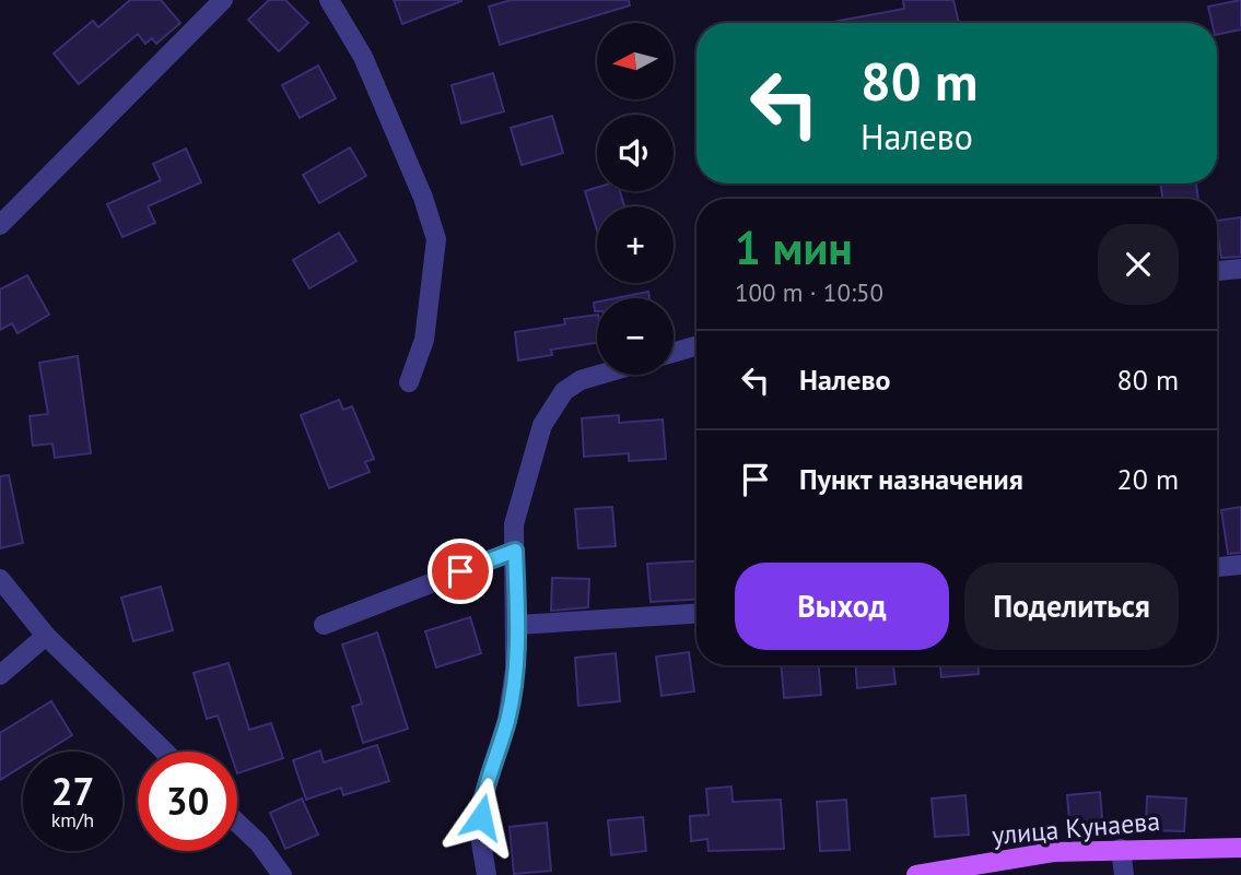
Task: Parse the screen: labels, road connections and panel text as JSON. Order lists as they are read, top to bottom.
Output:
{
  "streets": {
    "main road": ["улица Кунаева"]
  },
  "north": "left",
  "page": {
    "map_buttons": ["+", "−"],
    "turn": ["80 m", "Налево"],
    "heading": ["1 мин", "100 m · 10:50"],
    "list": [
      {
        "name": "Налево",
        "value": "80 m"
      },
      {
        "name": "Пункт назначения",
        "value": "20 m"
      }
    ],
    "buttons": ["Выход", "Поделиться"],
    "speed": "27 km/h",
    "limit": "30"
  }
}
